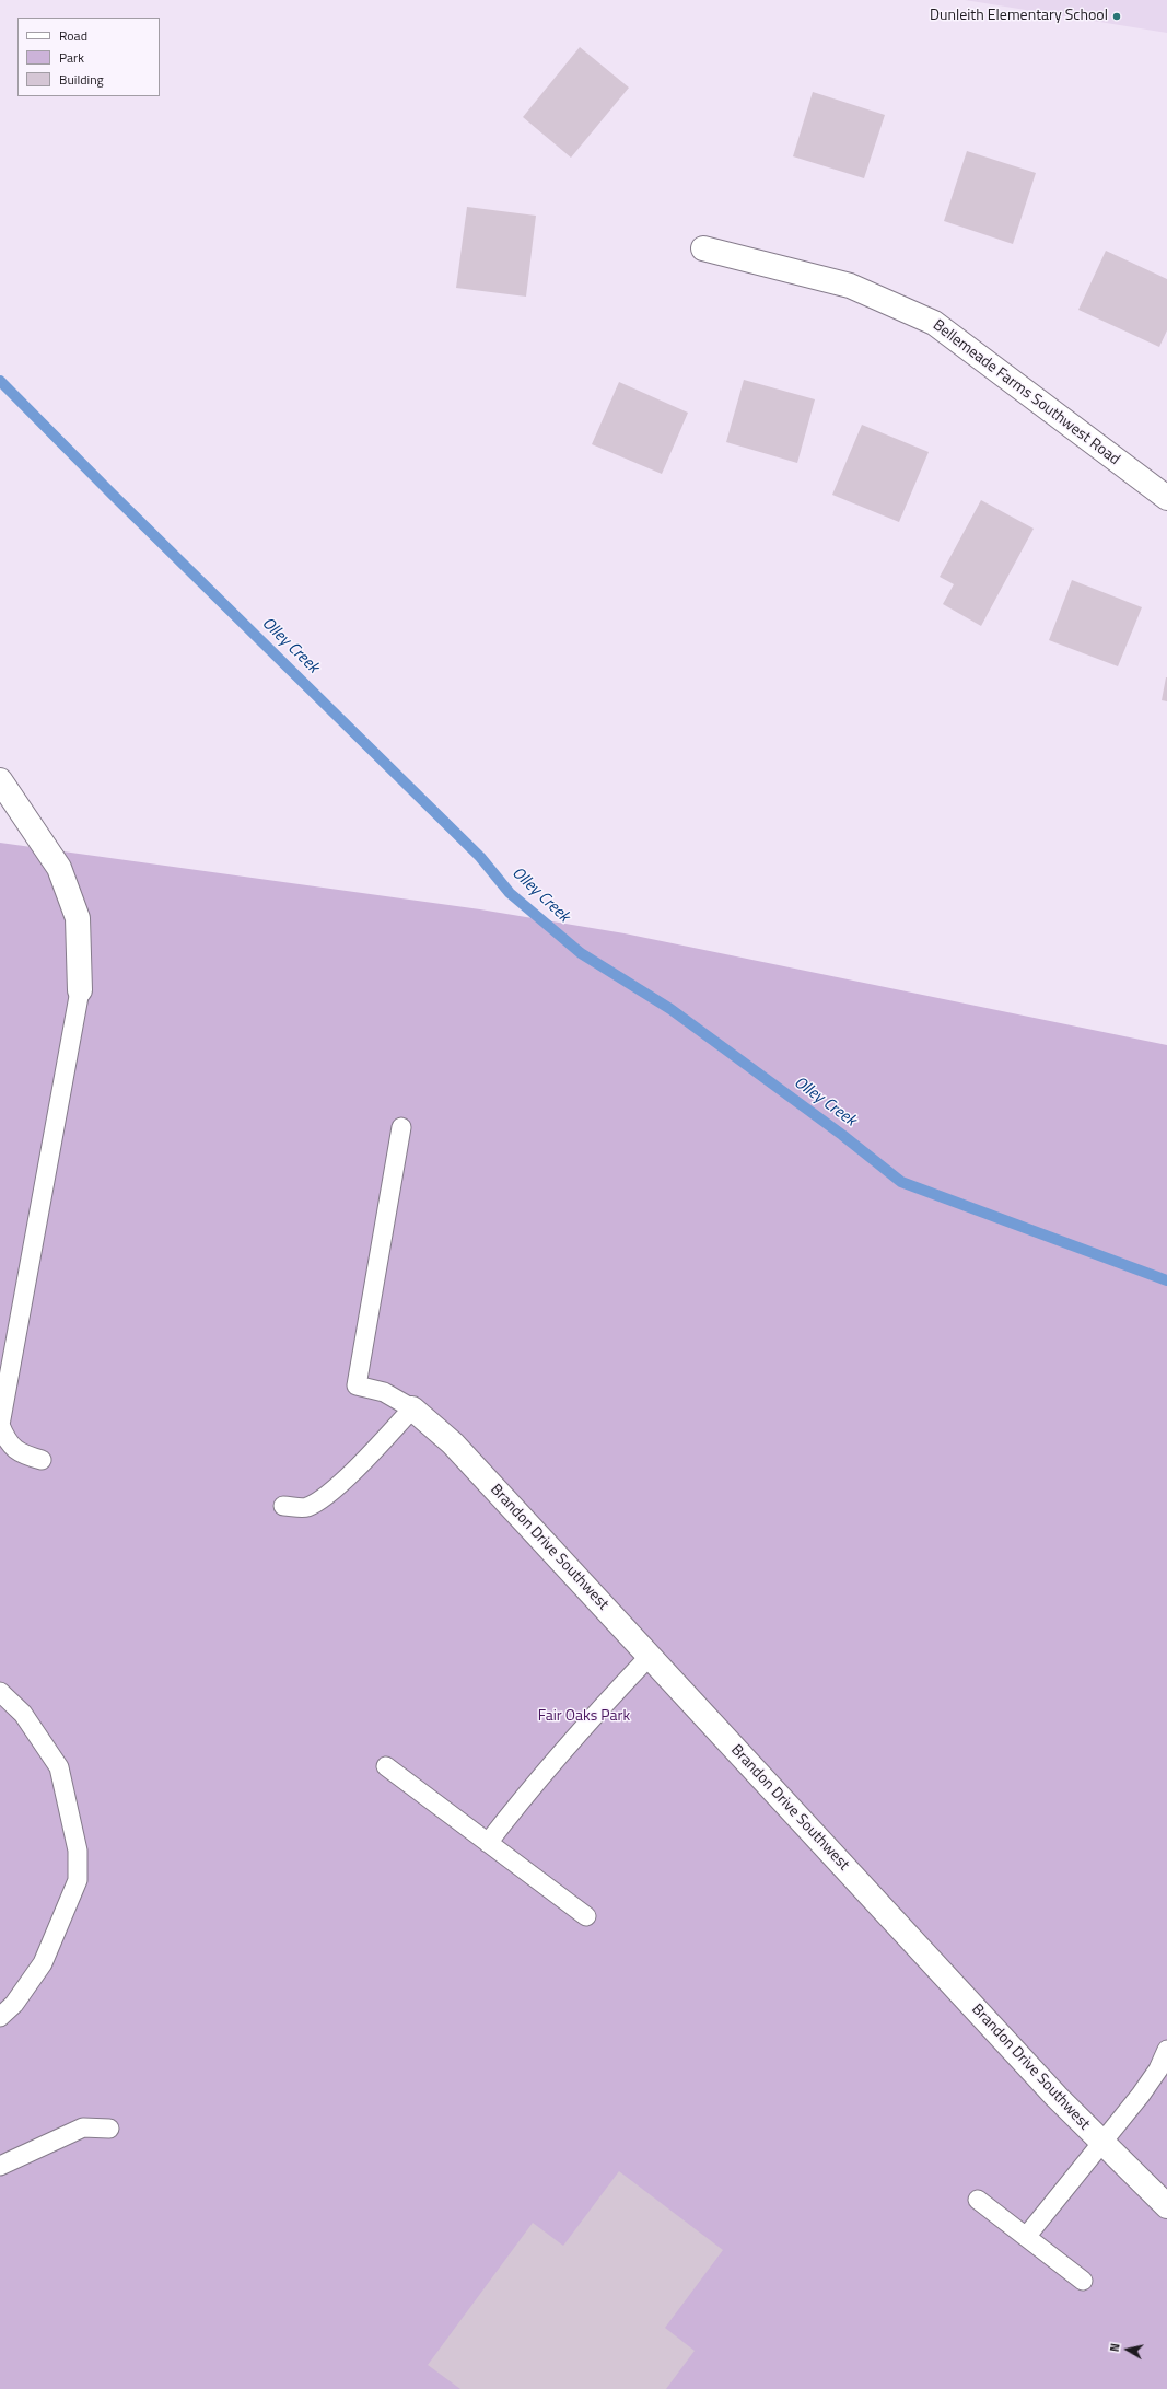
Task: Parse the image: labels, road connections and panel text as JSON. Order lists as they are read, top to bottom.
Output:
{
  "streets": {
    "street": ["Bellemeade Farms Southwest Road", "Brandon Drive Southwest"]
  },
  "water": ["Olley Creek"],
  "parks": ["Fair Oaks Park"],
  "places": ["Dunleith Elementary School"],
  "legend": ["Road", "Park", "Building"],
  "north": "left"
}
